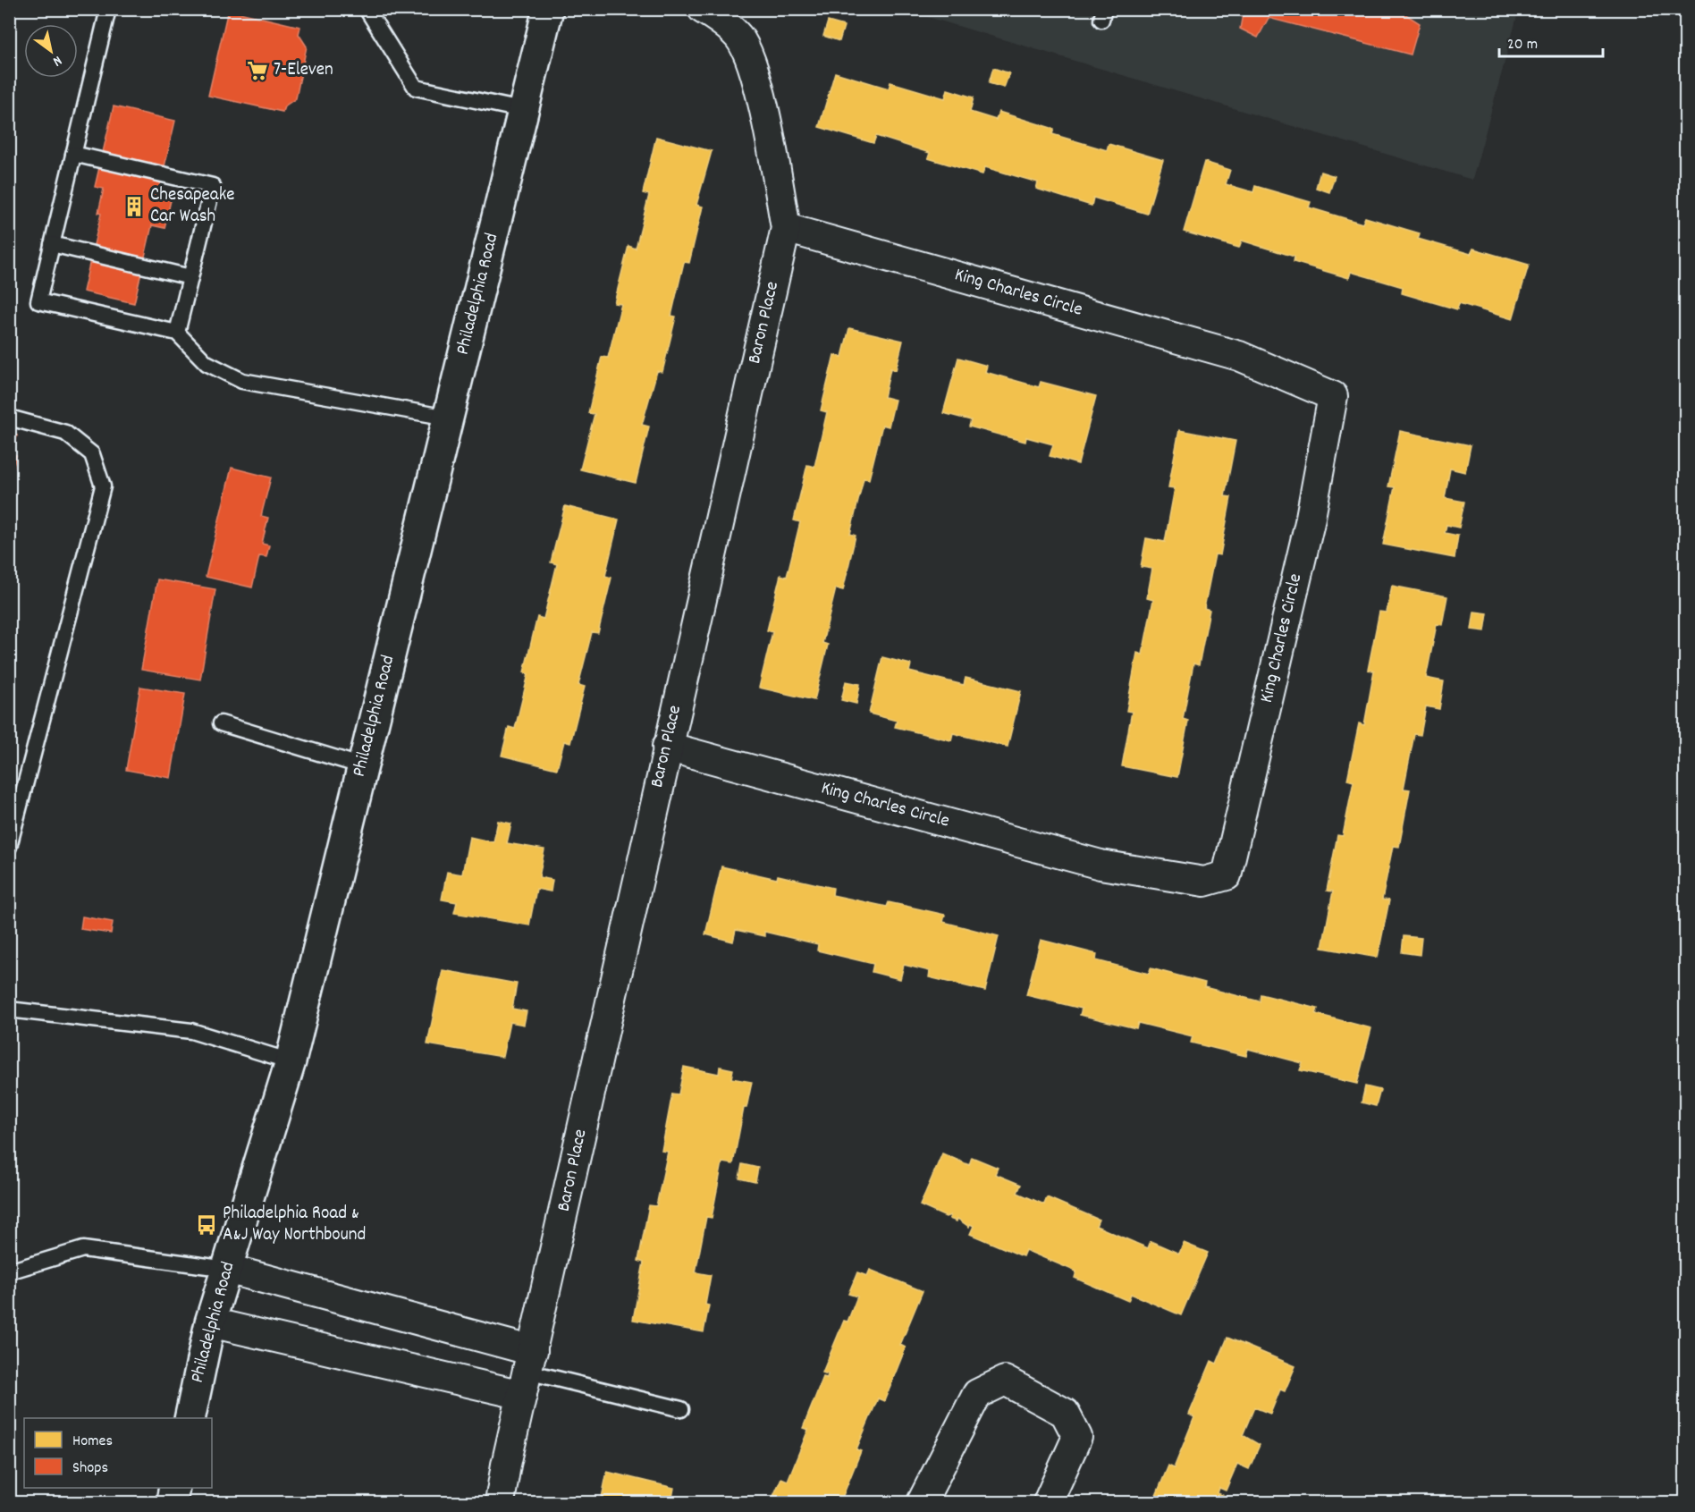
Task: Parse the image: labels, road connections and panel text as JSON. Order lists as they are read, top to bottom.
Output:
{
  "streets": {
    "main road": ["Philadelphia Road"],
    "street": ["King Charles Circle", "Baron Place"]
  },
  "crossings": [
    ["King Charles Circle", "Baron Place"]
  ],
  "places": {
    "supermarket": ["7-Eleven"],
    "building": ["Chesapeake Car Wash"],
    "bus stop": ["Philadelphia Road & A&J Way Northbound"]
  },
  "legend": ["Homes", "Shops"],
  "scale_bar": "20 m",
  "north": "bottom right"
}
